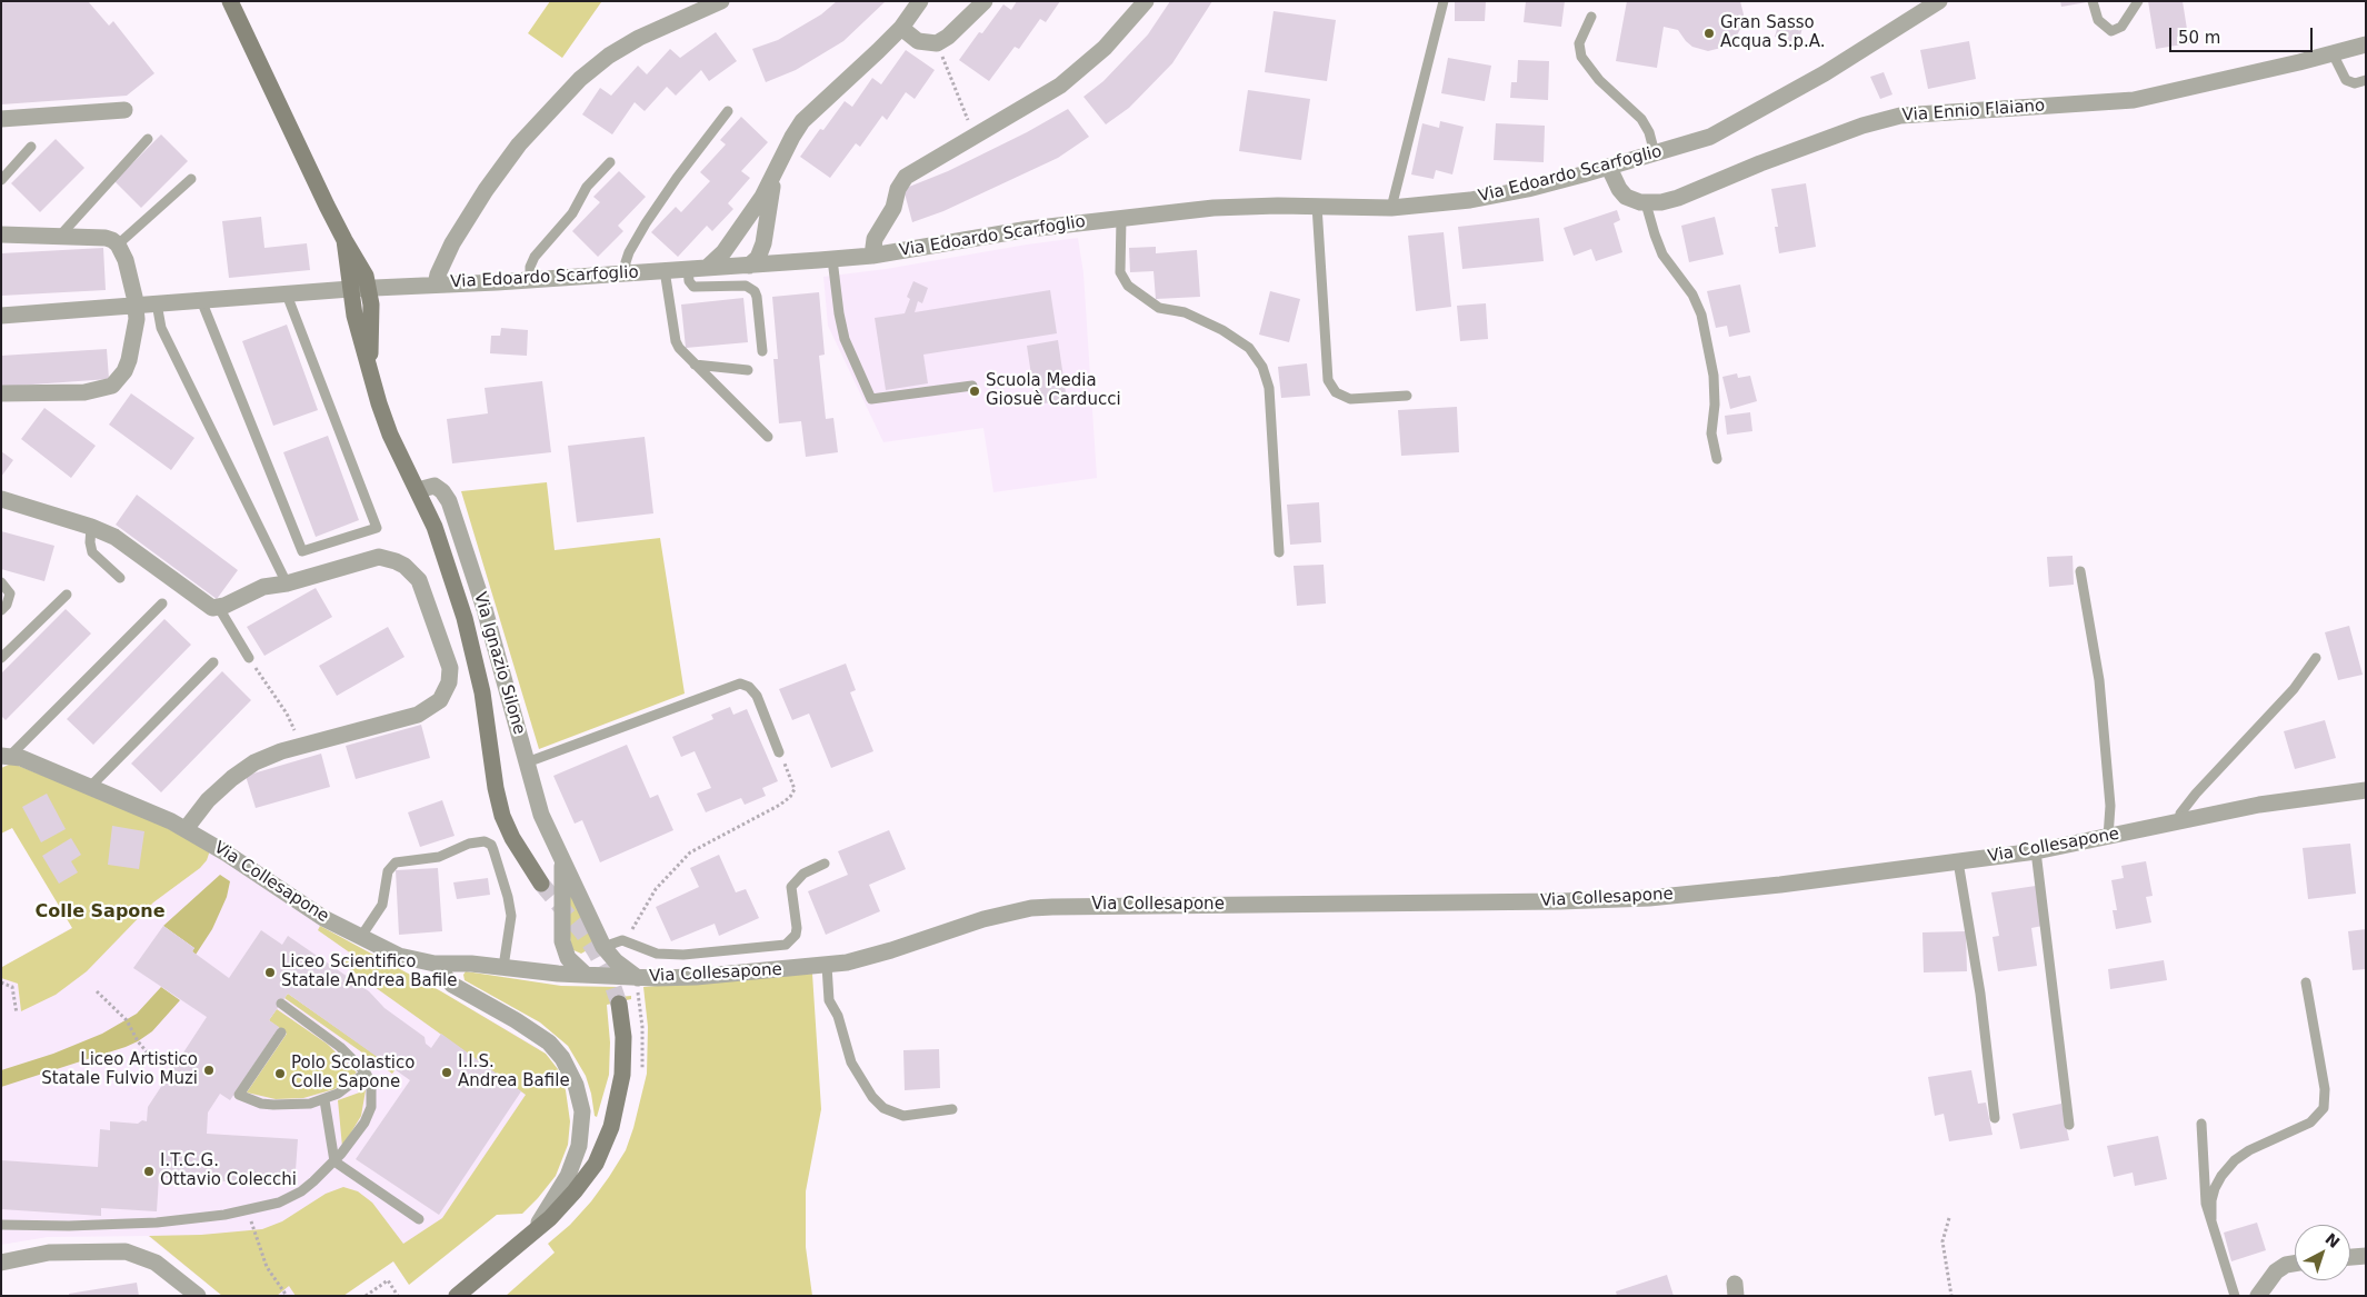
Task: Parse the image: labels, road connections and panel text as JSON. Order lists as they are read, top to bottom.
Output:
{
  "streets": {
    "street": [
      "Via Ennio Flaiano",
      "Via Edoardo Scarfoglio",
      "Via Ignazio Silone",
      "Via Collesapone"
    ]
  },
  "crossings": [
    ["Via Edoardo Scarfoglio", "Via Ignazio Silone"]
  ],
  "districts": ["Colle Sapone"],
  "places": [
    "Gran Sasso Acqua S.p.A.",
    "Scuola Media Giosuè Carducci",
    "Liceo Scientifico Statale Andrea Bafile",
    "Liceo Artistico Statale Fulvio Muzi",
    "I.I.S. Andrea Bafile",
    "Polo Scolastico Colle Sapone",
    "I.T.C.G. Ottavio Colecchi"
  ],
  "scale_bar": "50 m",
  "north": "top right"
}
